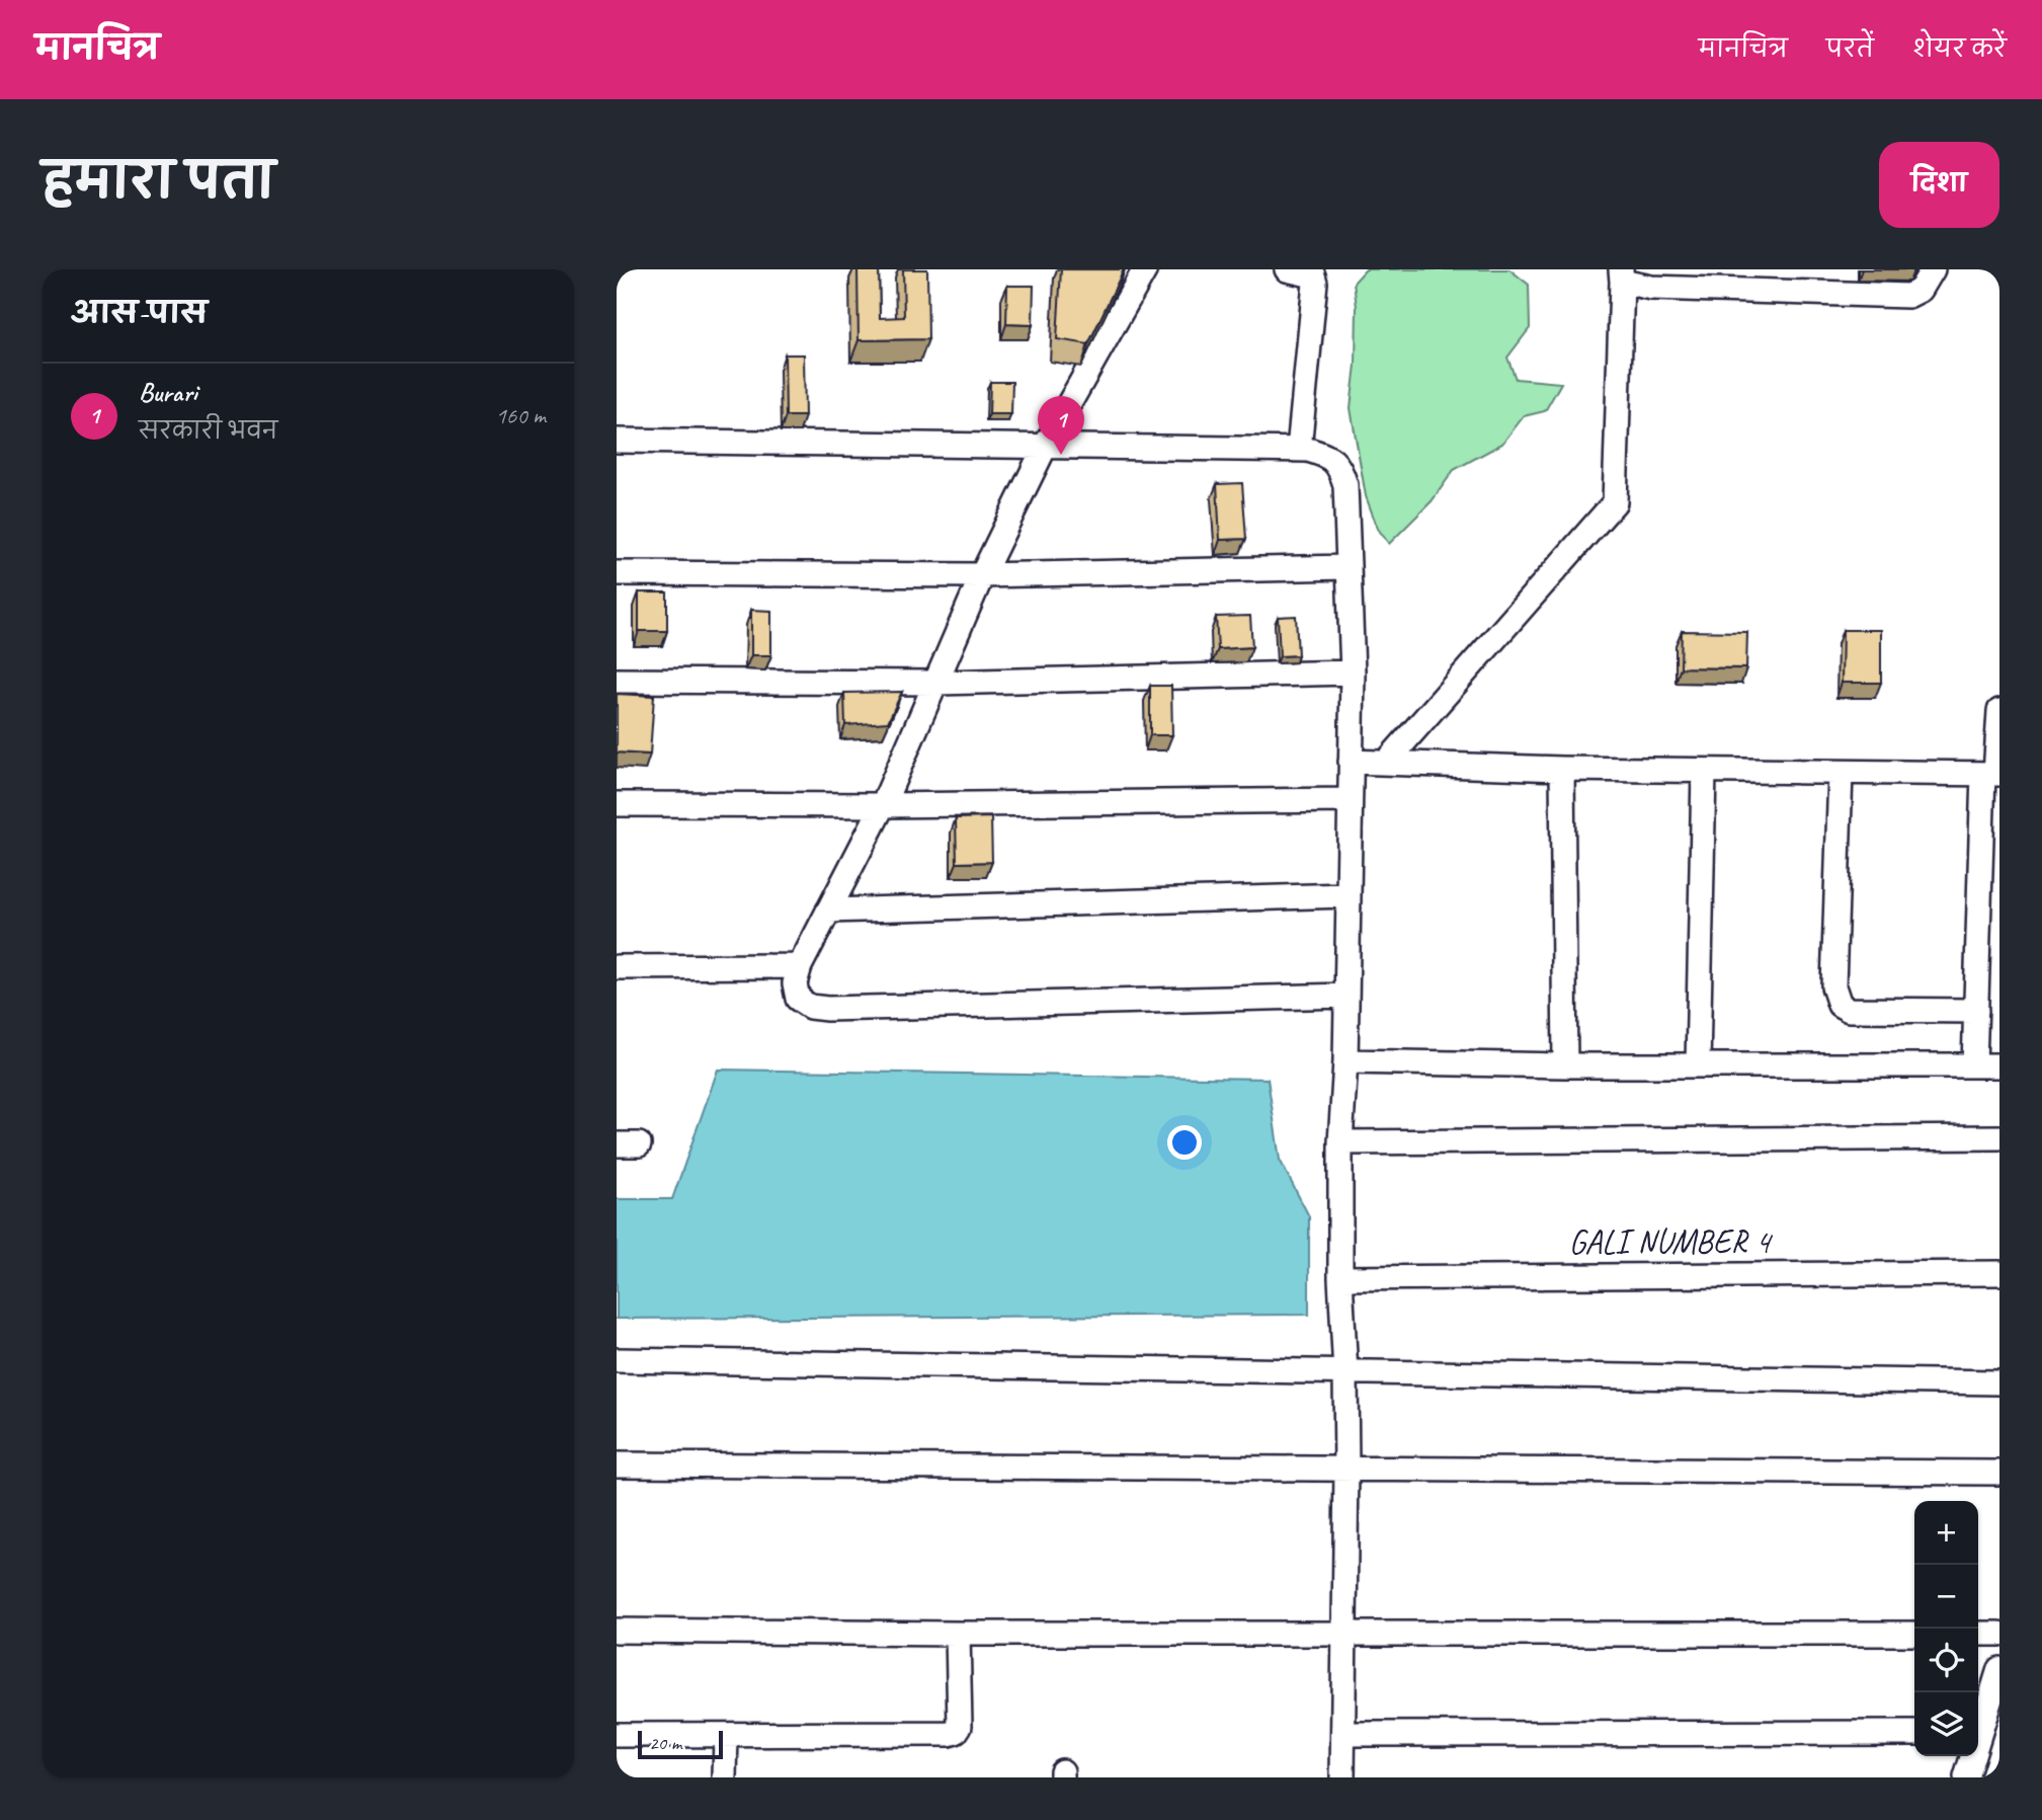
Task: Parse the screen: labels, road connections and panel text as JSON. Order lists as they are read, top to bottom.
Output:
{
  "streets": {
    "street": ["GALI NUMBER 4"]
  },
  "scale_bar": "20 m",
  "page": {
    "header": "मानचित्र",
    "nav": ["मानचित्र", "परतें", "शेयर करें"],
    "title": "हमारा पता",
    "buttons": "दिशा",
    "heading": "आस-पास",
    "list": [
      {
        "mark": "1",
        "name": "Burari",
        "note": "सरकारी भवन",
        "value": "160 m"
      }
    ],
    "pins": "1",
    "map_buttons": ["+", "−"],
    "scale": "20 m"
  }
}
